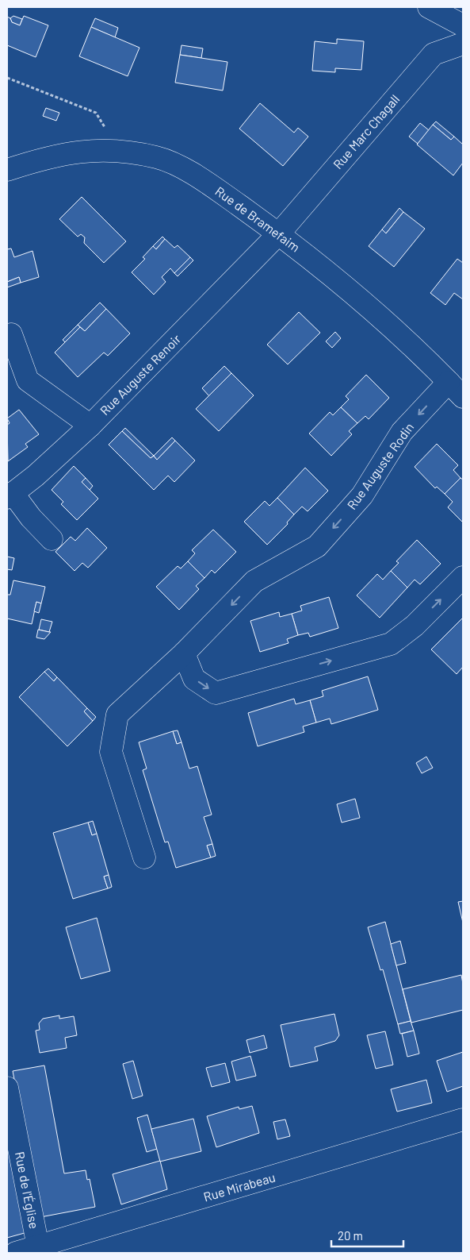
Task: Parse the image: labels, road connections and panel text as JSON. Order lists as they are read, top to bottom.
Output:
{
  "streets": {
    "street": [
      "Rue Marc Chagall",
      "Rue de Bramefaim",
      "Rue Auguste Renoir",
      "Rue Auguste Rodin",
      "Rue Mirabeau",
      "Rue de l'Église"
    ]
  },
  "crossings": [
    ["Rue Marc Chagall", "Rue de Bramefaim"],
    ["Rue Marc Chagall", "Rue Auguste Renoir"],
    ["Rue de Bramefaim", "Rue Auguste Renoir"],
    ["Rue de Bramefaim", "Rue Auguste Rodin"],
    ["Rue Mirabeau", "Rue de l'Église"]
  ],
  "one_way": ["Rue Auguste Rodin"],
  "scale_bar": "20 m"
}
